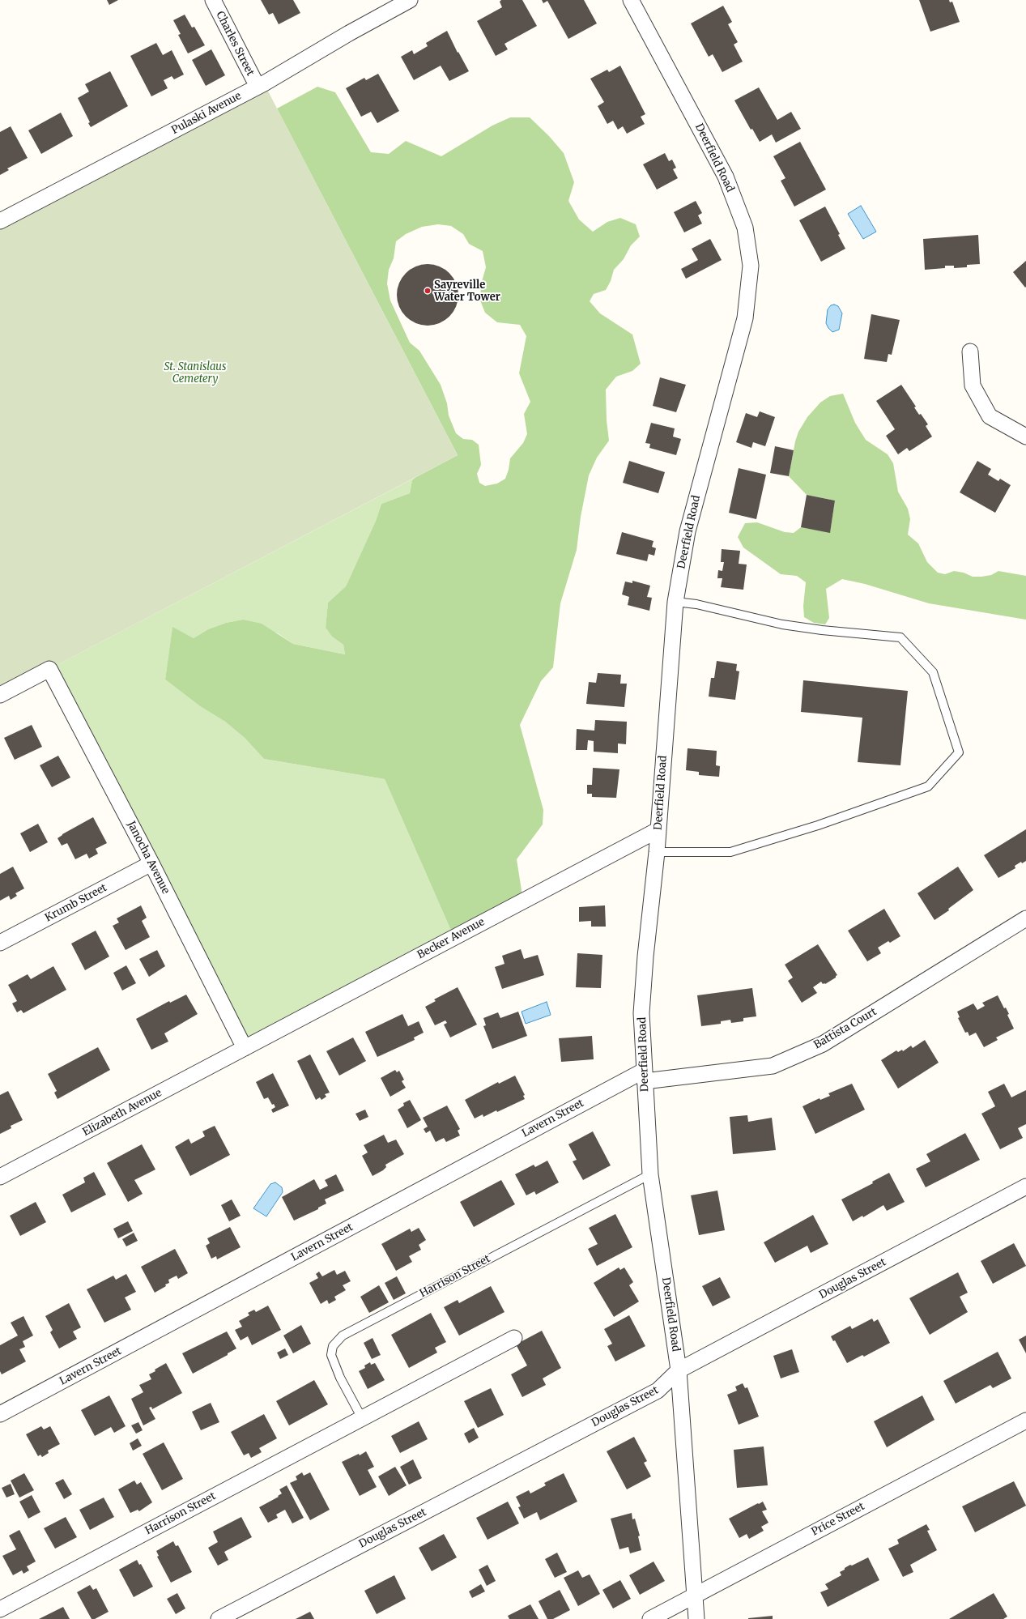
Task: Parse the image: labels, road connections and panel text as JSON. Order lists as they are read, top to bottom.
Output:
{
  "streets": {
    "street": [
      "Charles Street",
      "Pulaski Avenue",
      "Deerfield Road",
      "Janocha Avenue",
      "Krumb Street",
      "Becker Avenue",
      "Battista Court",
      "Elizabeth Avenue",
      "Lavern Street",
      "Harrison Street",
      "Douglas Street",
      "Price Street"
    ]
  },
  "crossings": [
    ["Charles Street", "Pulaski Avenue"],
    ["Deerfield Road", "Becker Avenue"],
    ["Deerfield Road", "Battista Court"],
    ["Deerfield Road", "Lavern Street"],
    ["Deerfield Road", "Harrison Street"],
    ["Deerfield Road", "Douglas Street"],
    ["Deerfield Road", "Price Street"],
    ["Janocha Avenue", "Krumb Street"],
    ["Janocha Avenue", "Becker Avenue"],
    ["Janocha Avenue", "Elizabeth Avenue"],
    ["Becker Avenue", "Elizabeth Avenue"],
    ["Battista Court", "Lavern Street"]
  ],
  "parks": ["St. Stanislaus Cemetery"],
  "places": ["Sayreville Water Tower"]
}
